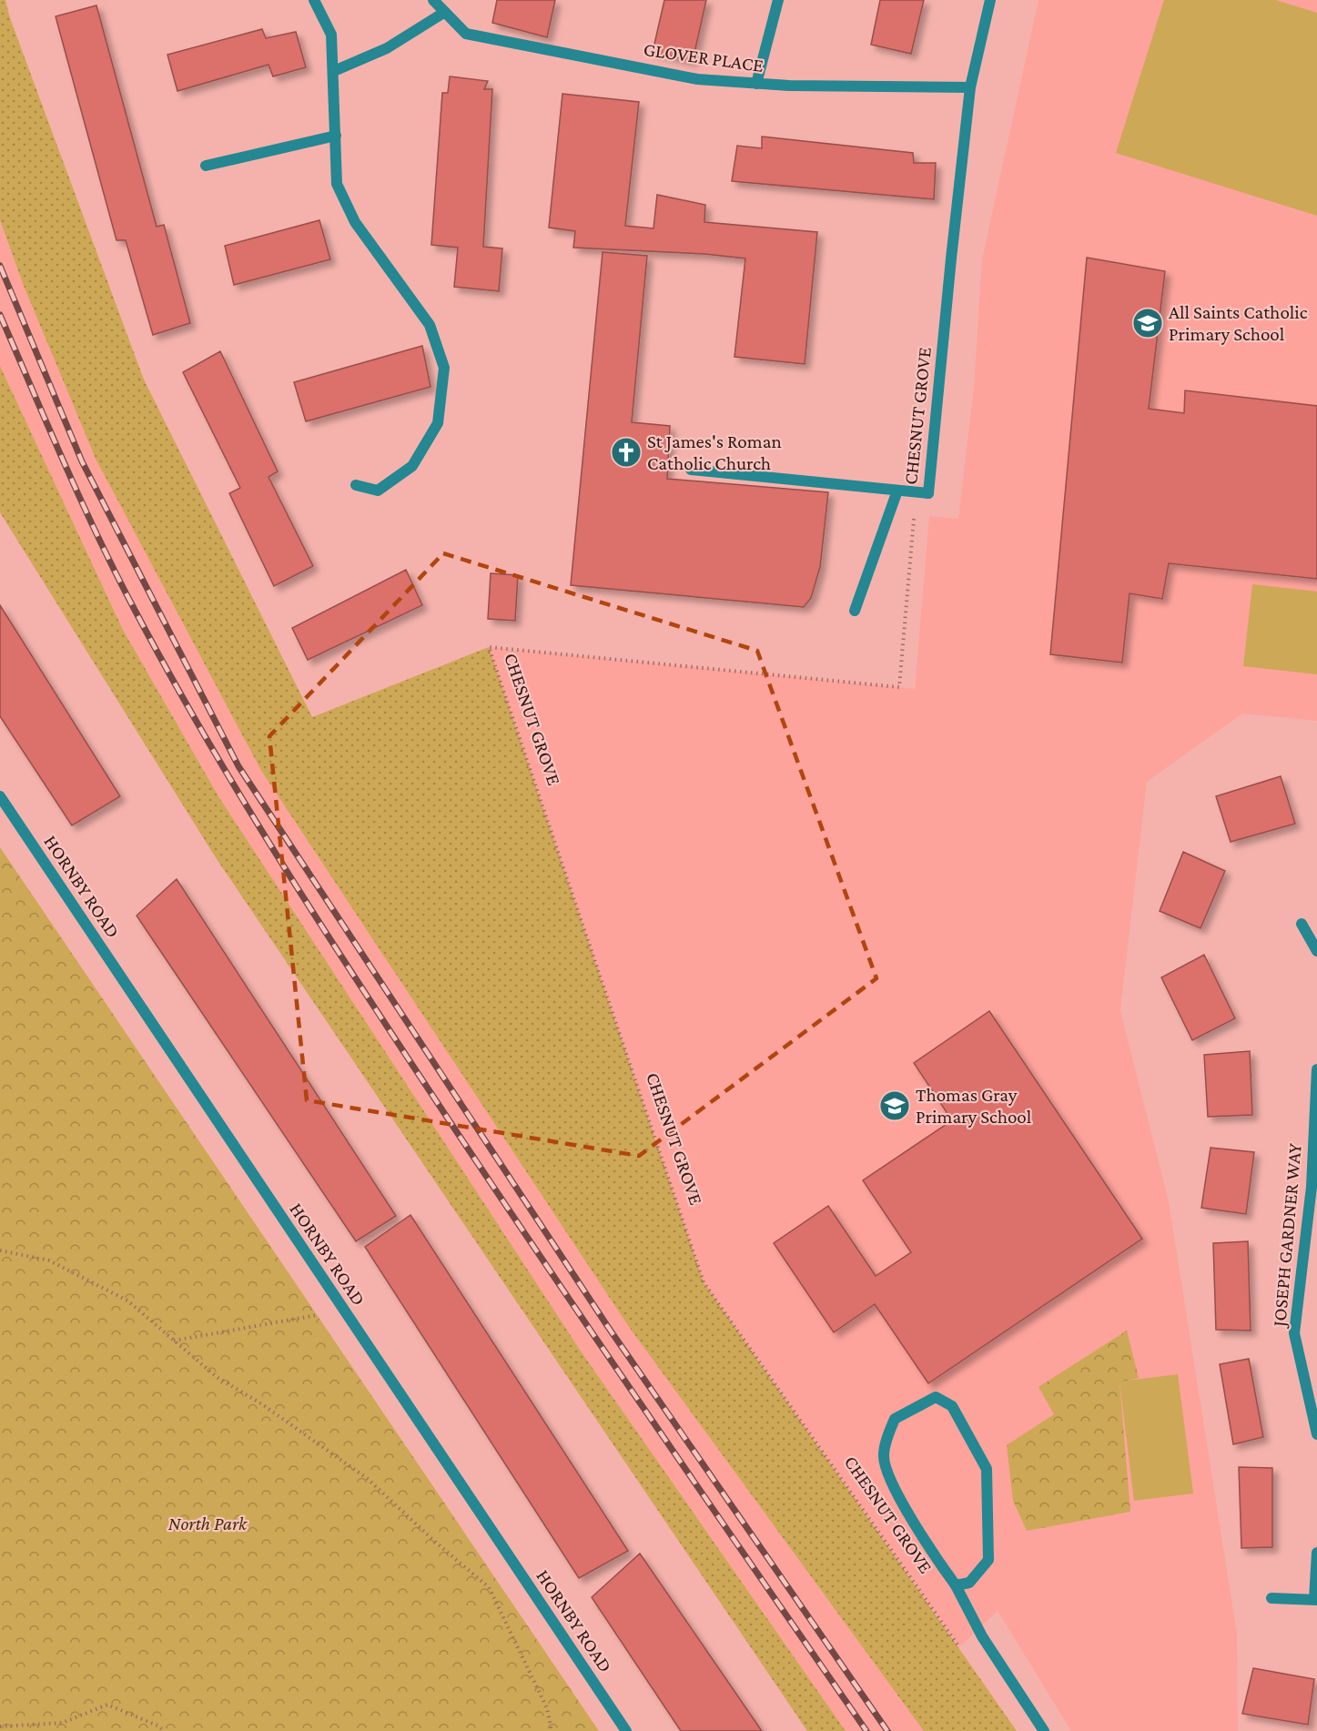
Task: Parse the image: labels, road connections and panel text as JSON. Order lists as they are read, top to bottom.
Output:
{
  "streets": {
    "street": [
      "GLOVER PLACE",
      "CHESNUT GROVE",
      "HORNBY ROAD",
      "JOSEPH GARDNER WAY"
    ]
  },
  "crossings": [
    ["GLOVER PLACE", "CHESNUT GROVE"]
  ],
  "parks": ["North Park"],
  "places": {
    "school or university": ["All Saints Catholic Primary School", "Thomas Gray Primary School"],
    "church": ["St James's Roman Catholic Church"]
  }
}
